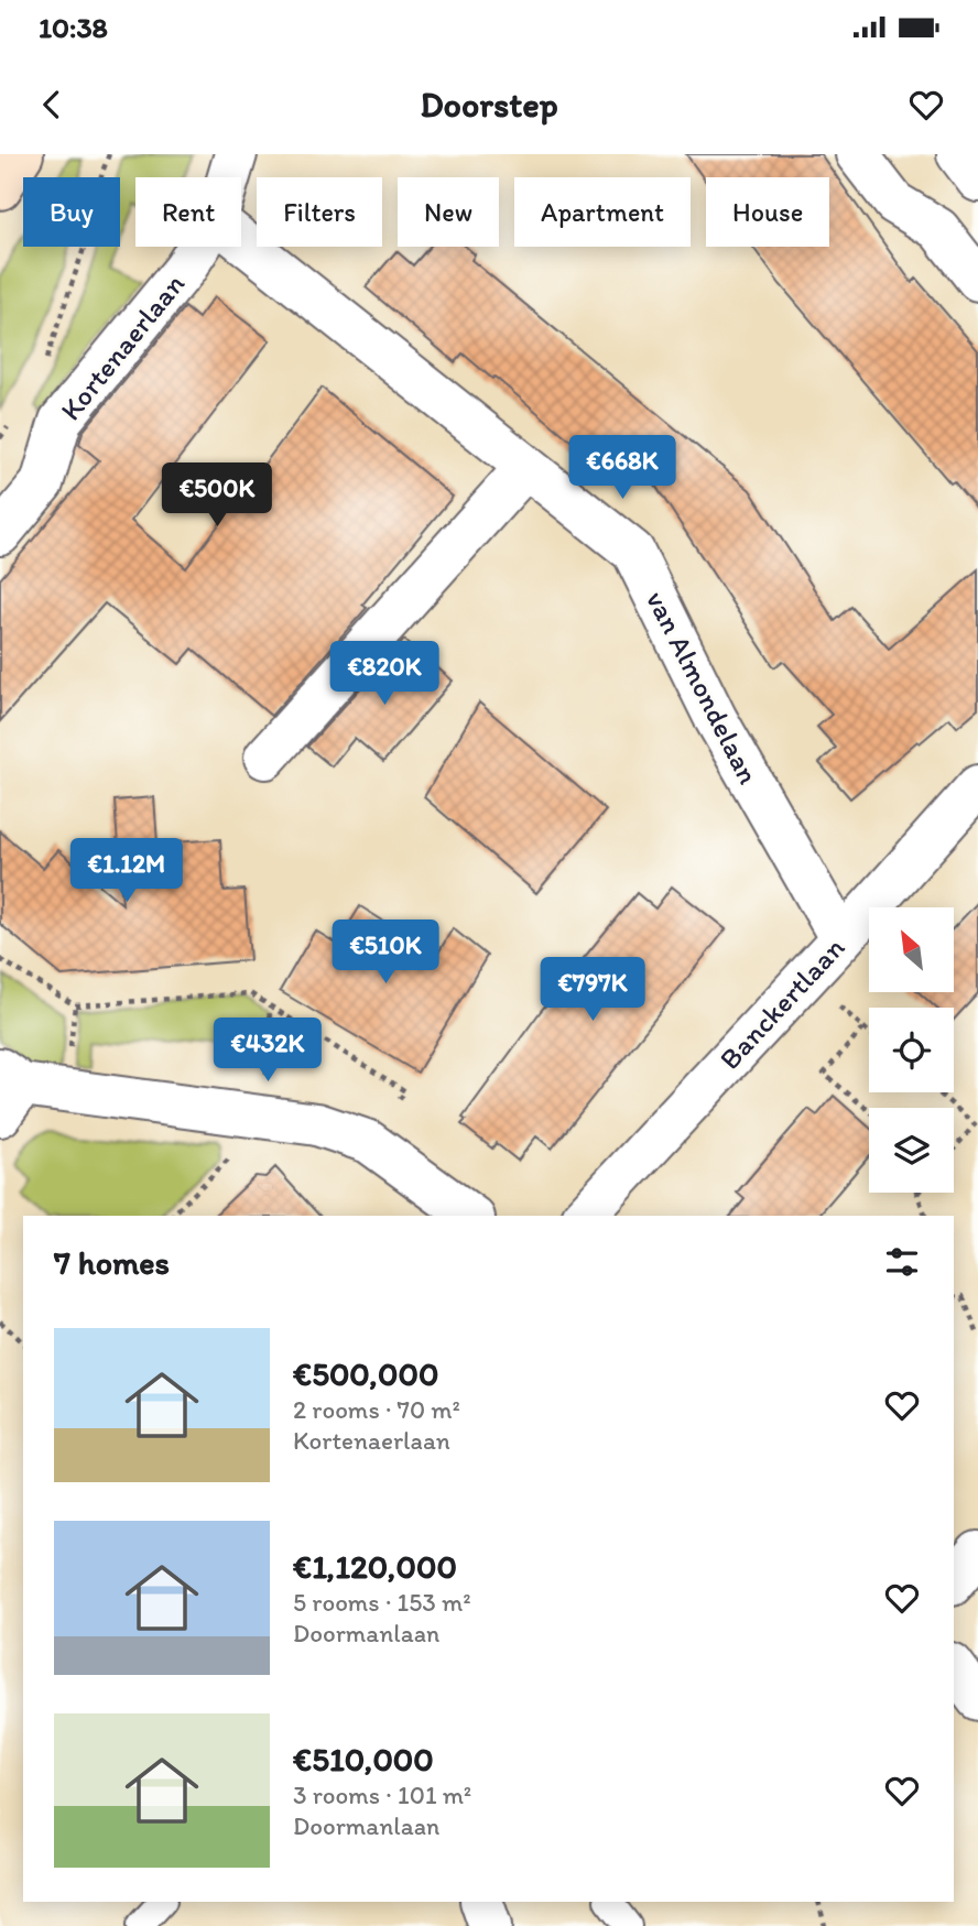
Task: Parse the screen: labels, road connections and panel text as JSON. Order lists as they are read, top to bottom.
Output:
{
  "streets": {
    "street": ["Kortenaerlaan", "van Almondelaan", "Banckertlaan"]
  },
  "crossings": [
    ["van Almondelaan", "Banckertlaan"]
  ],
  "north": "top left",
  "page": {
    "status": "10:38",
    "header": "Doorstep",
    "chip": [
      "Buy",
      "Rent",
      "Filters",
      "New",
      "Apartment",
      "House"
    ],
    "price": [
      "€668K",
      "€500K",
      "€820K",
      "€1.12M",
      "€510K",
      "€797K",
      "€432K"
    ],
    "heading": "7 homes",
    "list": [
      {
        "name": "€500,000",
        "note": "2 rooms · 70 m² · Kortenaerlaan"
      },
      {
        "name": "€1,120,000",
        "note": "5 rooms · 153 m² · Doormanlaan"
      },
      {
        "name": "€510,000",
        "note": "3 rooms · 101 m² · Doormanlaan"
      }
    ]
  }
}
